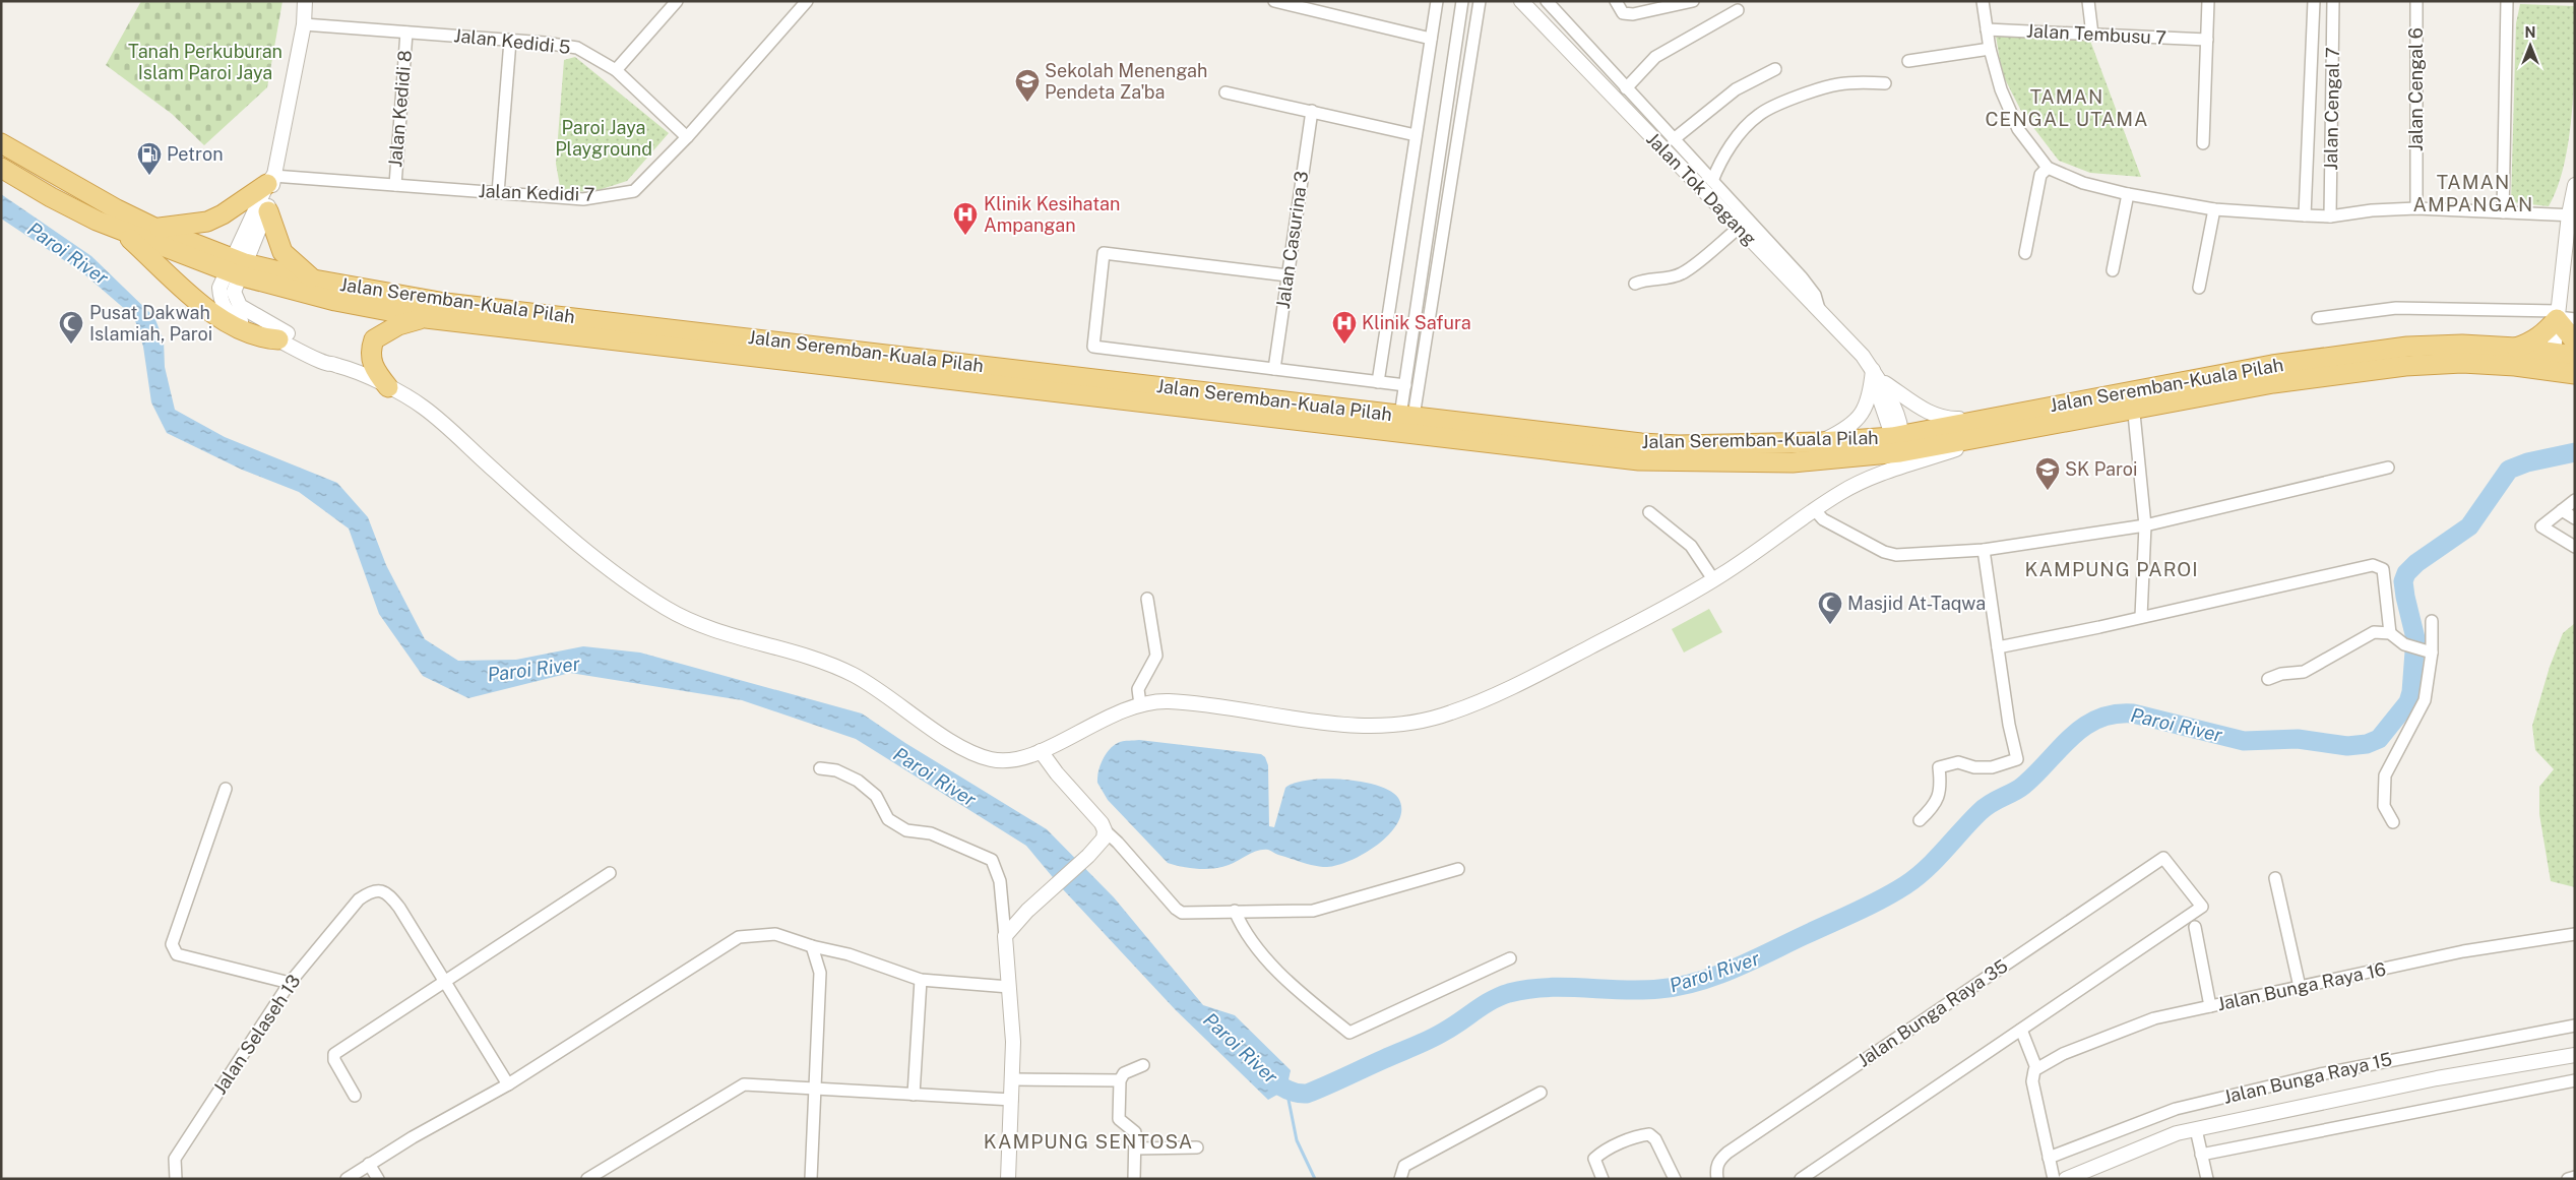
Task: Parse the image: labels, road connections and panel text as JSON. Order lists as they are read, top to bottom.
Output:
{
  "streets": {
    "highway": ["Jalan Seremban-Kuala Pilah"],
    "street": [
      "Jalan Tembusu 7",
      "Jalan Kedidi 5",
      "Jalan Cengal 6",
      "Jalan Kedidi 8",
      "Jalan Cengal 7",
      "Jalan Tok Dagang",
      "Jalan Kedidi 7",
      "Jalan Casurina 3",
      "Jalan Bunga Raya 16",
      "Jalan Bunga Raya 35",
      "Jalan Selaseh 13",
      "Jalan Bunga Raya 15"
    ]
  },
  "crossings": [
    ["Jalan Kedidi 5", "Jalan Kedidi 8"],
    ["Jalan Kedidi 5", "Jalan Kedidi 7"],
    ["Jalan Kedidi 8", "Jalan Kedidi 7"]
  ],
  "districts": [
    "TAMAN CENGAL UTAMA",
    "TAMAN AMPANGAN",
    "KAMPUNG PAROI",
    "KAMPUNG SENTOSA"
  ],
  "water": ["Paroi River"],
  "parks": ["Tanah Perkuburan Islam Paroi Jaya", "Paroi Jaya Playground"],
  "places": {
    "school or university": ["Sekolah Menengah Pendeta Za'ba", "SK Paroi"],
    "fuel station": ["Petron"],
    "hospital": ["Klinik Kesihatan Ampangan", "Klinik Safura"],
    "mosque": ["Pusat Dakwah Islamiah, Paroi", "Masjid At-Taqwa"]
  },
  "north": "top"
}
